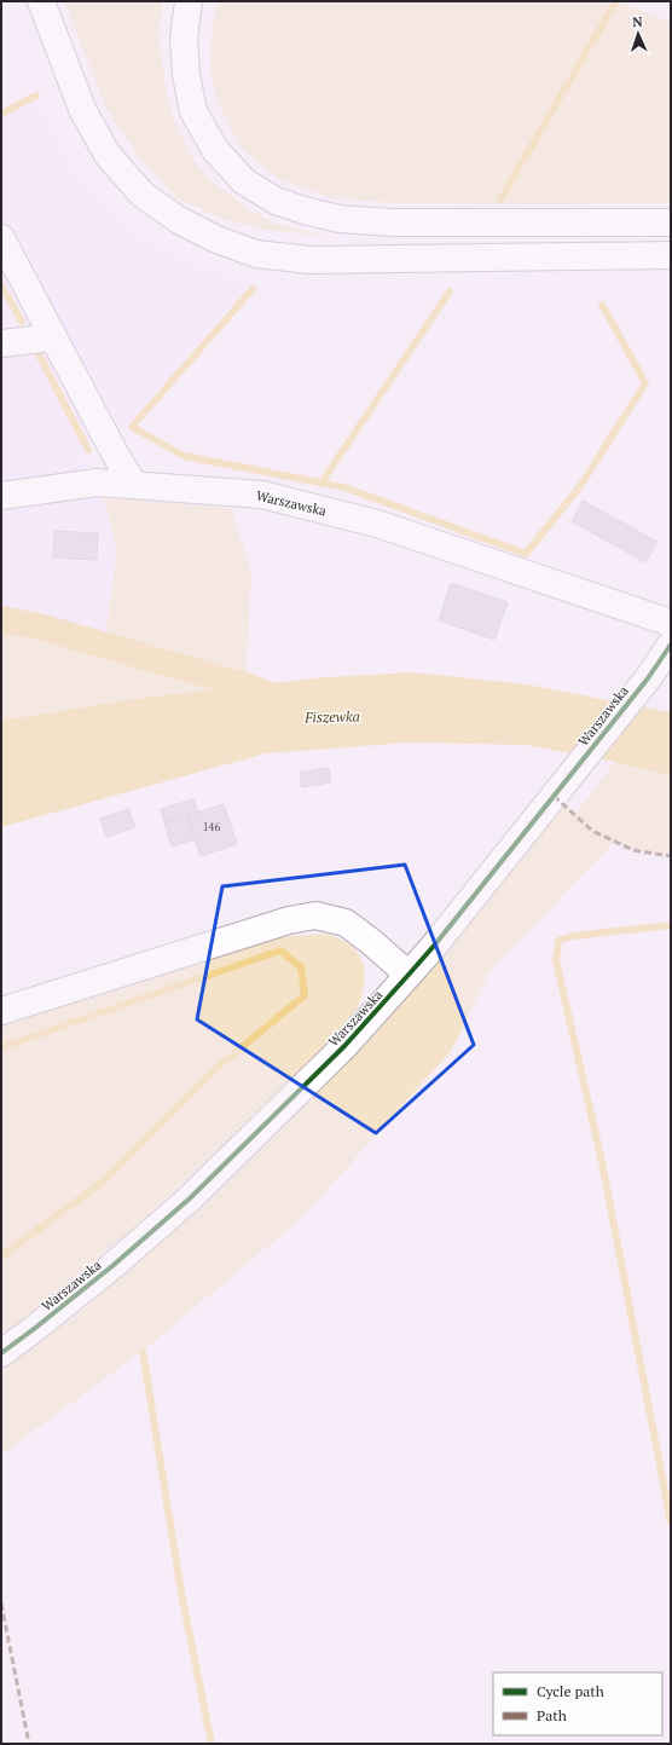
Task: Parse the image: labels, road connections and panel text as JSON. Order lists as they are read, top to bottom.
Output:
{
  "streets": {
    "main road": ["Warszawska"]
  },
  "water": ["Fiszewka"],
  "house_numbers": ["146"],
  "legend": ["Cycle path", "Path"],
  "north": "top"
}
